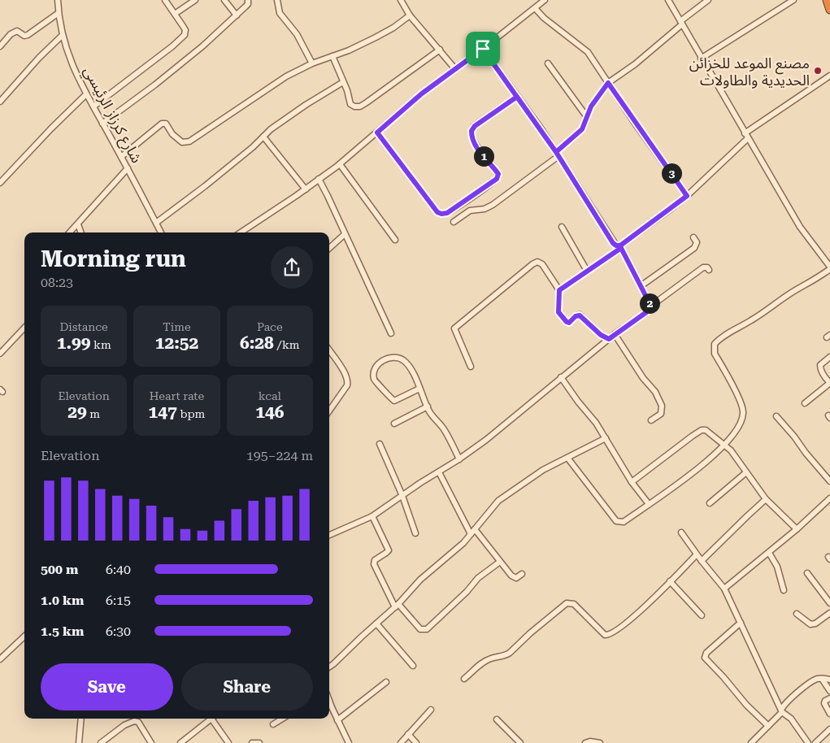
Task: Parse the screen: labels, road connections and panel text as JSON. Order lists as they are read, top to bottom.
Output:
{
  "streets": {
    "street": ["شارع كرزاز الرئيسي"]
  },
  "places": ["مصنع الموعد للخزائن الحديدية والطاولات"],
  "page": {
    "pins": ["1", "3", "2"],
    "heading": ["Morning run", "08:23"],
    "stats": [
      ["Distance", "1.99 km"],
      ["Time", "12:52"],
      ["Pace", "6:28 /km"],
      ["Elevation", "29 m"],
      ["Heart rate", "147 bpm"],
      ["kcal", "146"]
    ],
    "chart": ["Elevation", "195–224 m"],
    "list": [
      {
        "name": "500 m",
        "note": "6:40"
      },
      {
        "name": "1.0 km",
        "note": "6:15"
      },
      {
        "name": "1.5 km",
        "note": "6:30"
      }
    ],
    "buttons": ["Save", "Share"]
  }
}
